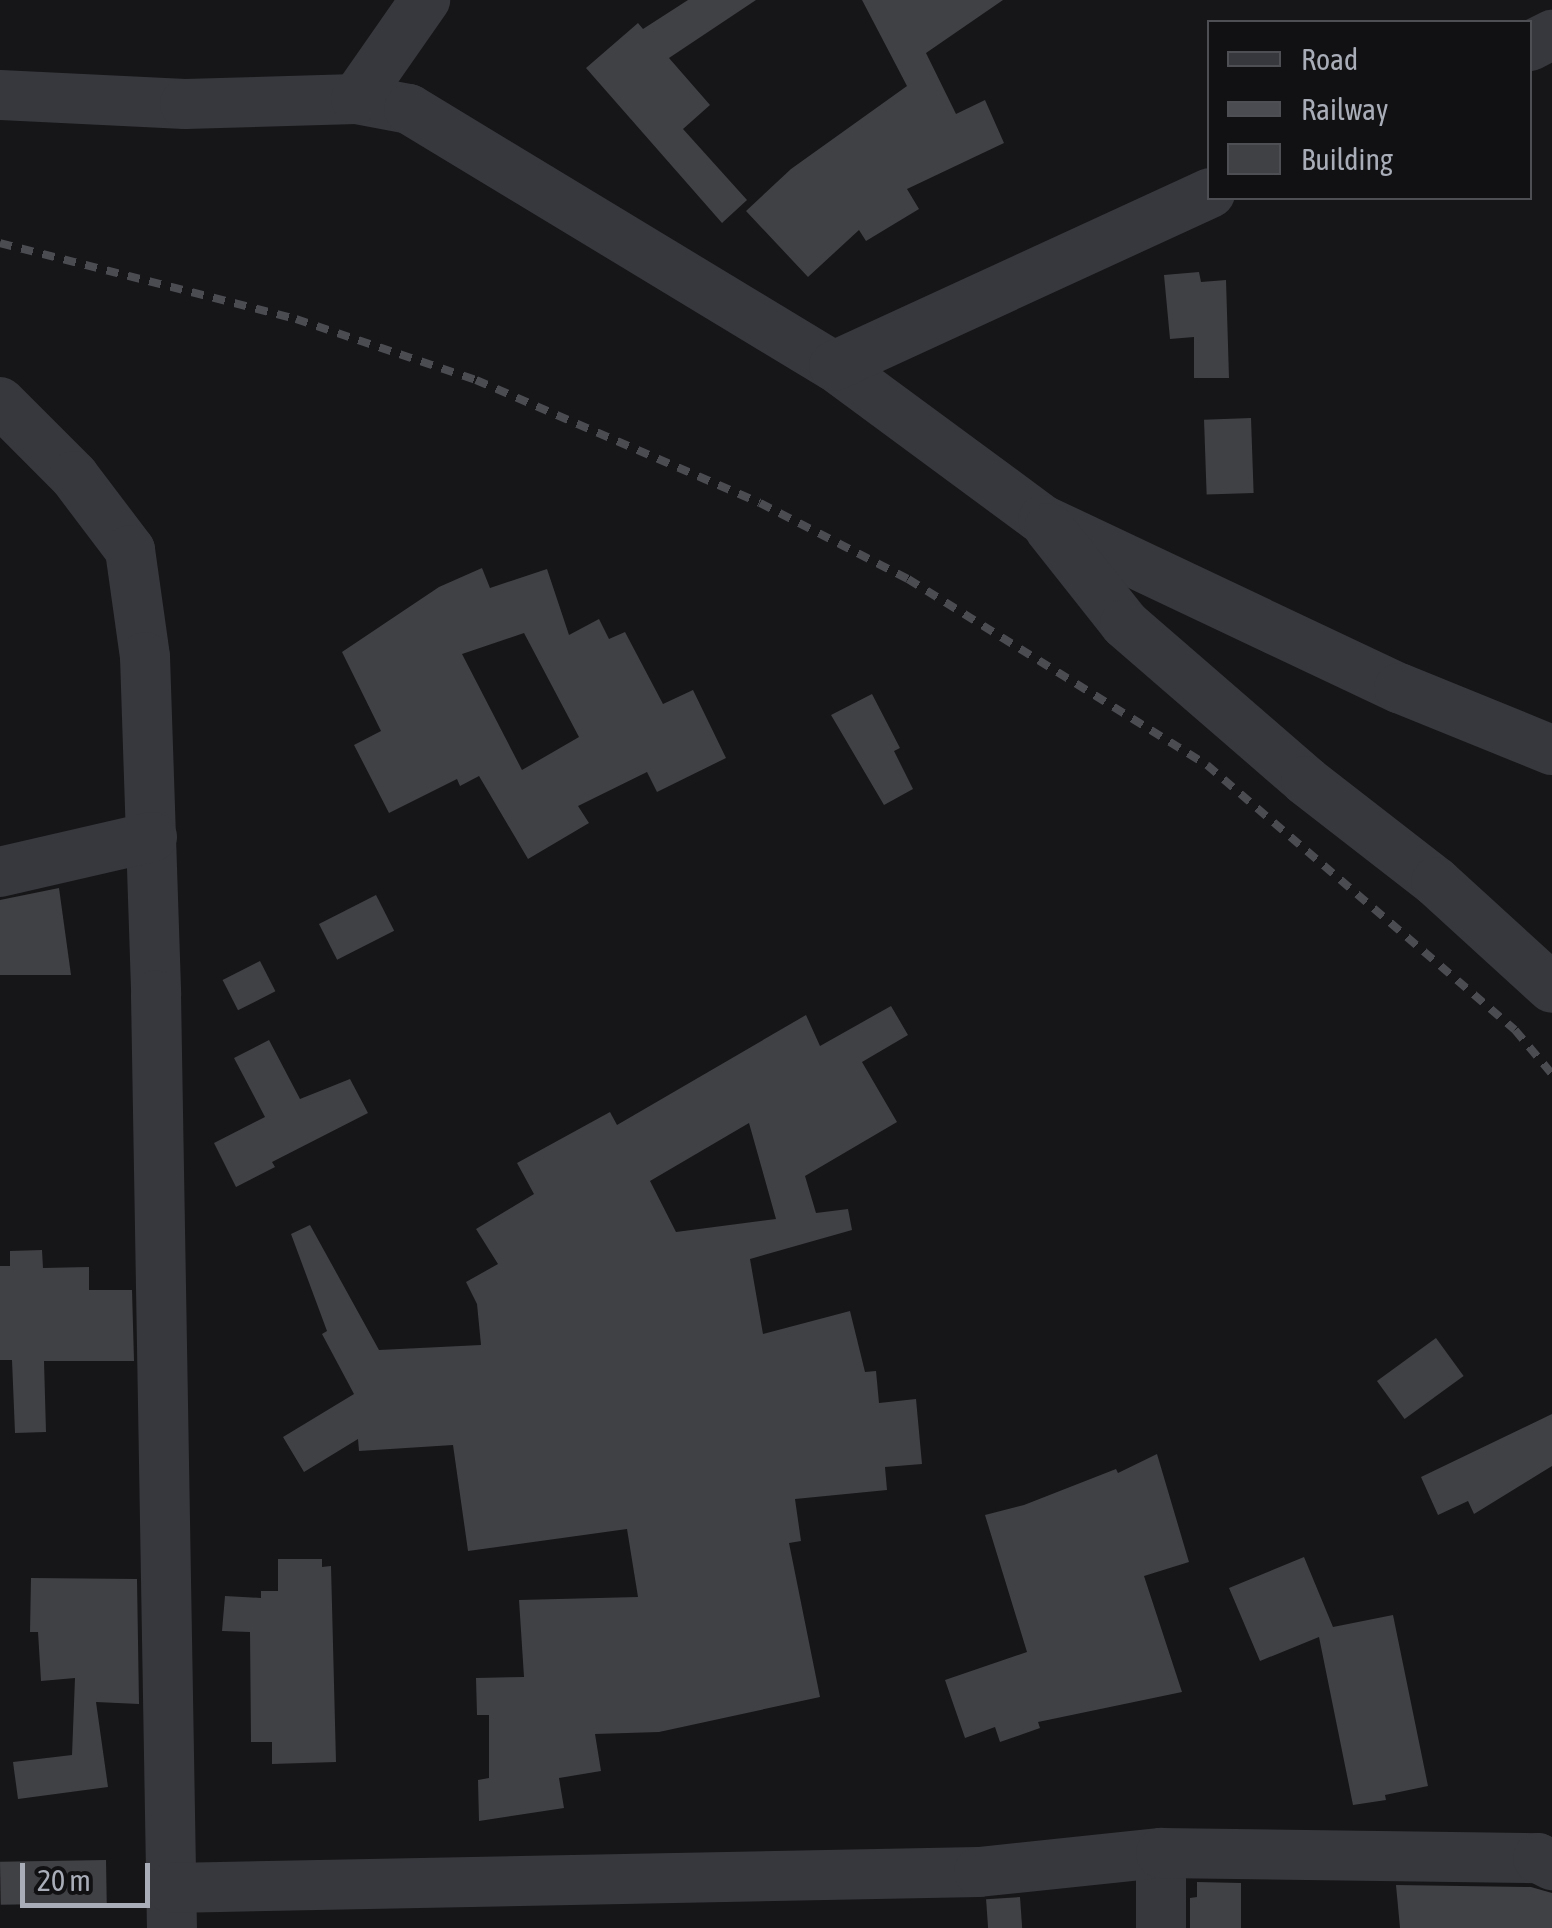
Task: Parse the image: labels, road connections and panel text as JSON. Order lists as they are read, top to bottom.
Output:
{
  "legend": ["Road", "Railway", "Building"],
  "scale_bar": "20 m"
}
